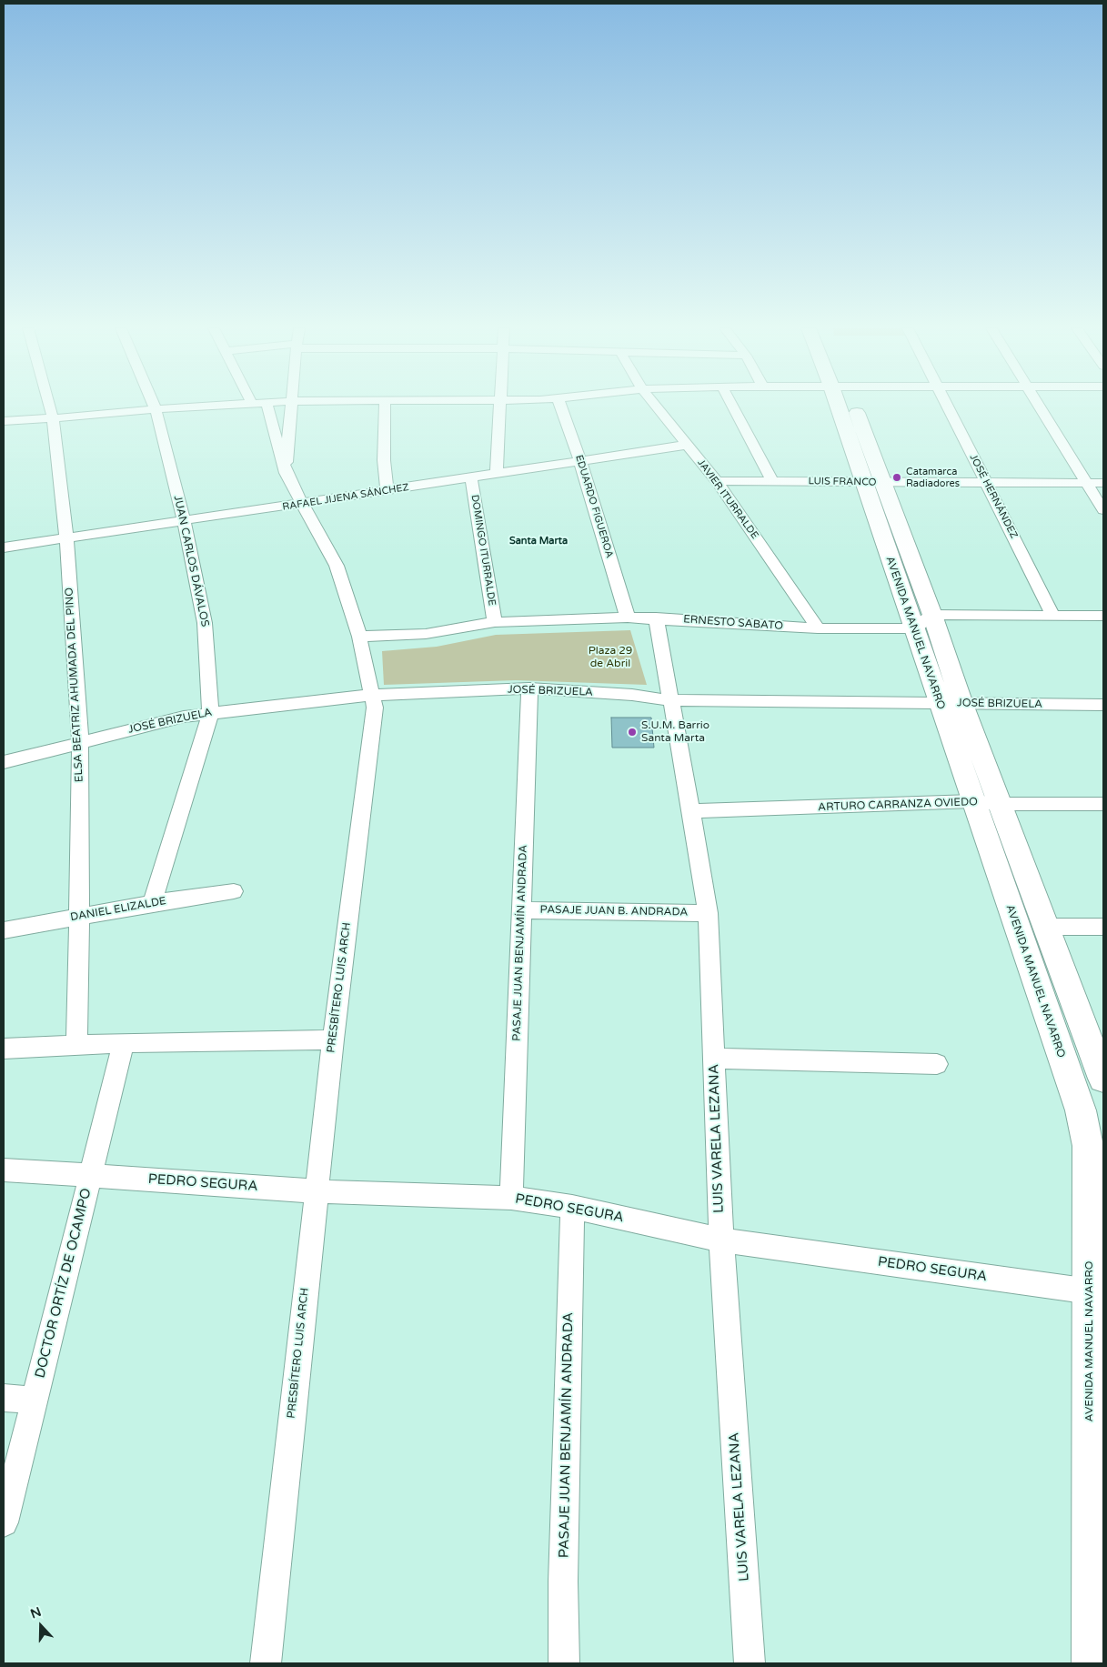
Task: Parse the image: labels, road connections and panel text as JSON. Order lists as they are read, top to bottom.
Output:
{
  "streets": {
    "main road": ["AVENIDA MANUEL NAVARRO"],
    "street": [
      "LUIS FRANCO",
      "JOSÉ HERNÁNDEZ",
      "RAFAEL JIJENA SÁNCHEZ",
      "JAVIER ITURRALDE",
      "EDUARDO FIGUEROA",
      "DOMINGO ITURRALDE",
      "JUAN CARLOS DÁVALOS",
      "ERNESTO SABATO",
      "ELSA BEATRIZ AHUMADA DEL PINO",
      "JOSÉ BRIZUELA",
      "ARTURO CARRANZA OVIEDO",
      "DANIEL ELIZALDE",
      "PASAJE JUAN B. ANDRADA",
      "PASAJE JUAN BENJAMÍN ANDRADA",
      "PRESBÍTERO LUIS ARCH",
      "LUIS VARELA LEZANA",
      "PEDRO SEGURA",
      "DOCTOR ORTÍZ DE OCAMPO"
    ]
  },
  "crossings": [
    ["LUIS FRANCO", "JOSÉ HERNÁNDEZ"],
    ["LUIS FRANCO", "JAVIER ITURRALDE"],
    ["LUIS FRANCO", "AVENIDA MANUEL NAVARRO"],
    ["JOSÉ HERNÁNDEZ", "ERNESTO SABATO"],
    ["RAFAEL JIJENA SÁNCHEZ", "JAVIER ITURRALDE"],
    ["RAFAEL JIJENA SÁNCHEZ", "EDUARDO FIGUEROA"],
    ["RAFAEL JIJENA SÁNCHEZ", "DOMINGO ITURRALDE"],
    ["RAFAEL JIJENA SÁNCHEZ", "JUAN CARLOS DÁVALOS"],
    ["RAFAEL JIJENA SÁNCHEZ", "ELSA BEATRIZ AHUMADA DEL PINO"],
    ["RAFAEL JIJENA SÁNCHEZ", "PRESBÍTERO LUIS ARCH"],
    ["JAVIER ITURRALDE", "ERNESTO SABATO"],
    ["EDUARDO FIGUEROA", "ERNESTO SABATO"],
    ["DOMINGO ITURRALDE", "ERNESTO SABATO"],
    ["JUAN CARLOS DÁVALOS", "JOSÉ BRIZUELA"],
    ["JUAN CARLOS DÁVALOS", "DANIEL ELIZALDE"],
    ["ERNESTO SABATO", "AVENIDA MANUEL NAVARRO"],
    ["ERNESTO SABATO", "PRESBÍTERO LUIS ARCH"],
    ["ERNESTO SABATO", "LUIS VARELA LEZANA"],
    ["AVENIDA MANUEL NAVARRO", "JOSÉ BRIZUELA"],
    ["AVENIDA MANUEL NAVARRO", "ARTURO CARRANZA OVIEDO"],
    ["AVENIDA MANUEL NAVARRO", "PEDRO SEGURA"],
    ["ELSA BEATRIZ AHUMADA DEL PINO", "JOSÉ BRIZUELA"],
    ["ELSA BEATRIZ AHUMADA DEL PINO", "DANIEL ELIZALDE"],
    ["JOSÉ BRIZUELA", "PASAJE JUAN BENJAMÍN ANDRADA"],
    ["JOSÉ BRIZUELA", "PRESBÍTERO LUIS ARCH"],
    ["JOSÉ BRIZUELA", "LUIS VARELA LEZANA"],
    ["ARTURO CARRANZA OVIEDO", "LUIS VARELA LEZANA"],
    ["PASAJE JUAN B. ANDRADA", "PASAJE JUAN BENJAMÍN ANDRADA"],
    ["PASAJE JUAN B. ANDRADA", "LUIS VARELA LEZANA"],
    ["PASAJE JUAN BENJAMÍN ANDRADA", "PEDRO SEGURA"],
    ["PRESBÍTERO LUIS ARCH", "PEDRO SEGURA"],
    ["LUIS VARELA LEZANA", "PEDRO SEGURA"],
    ["PEDRO SEGURA", "DOCTOR ORTÍZ DE OCAMPO"]
  ],
  "districts": ["Santa Marta"],
  "parks": ["Plaza 29 de Abril"],
  "places": ["Catamarca Radiadores", "S.U.M. Barrio Santa Marta"],
  "north": "top"
}
